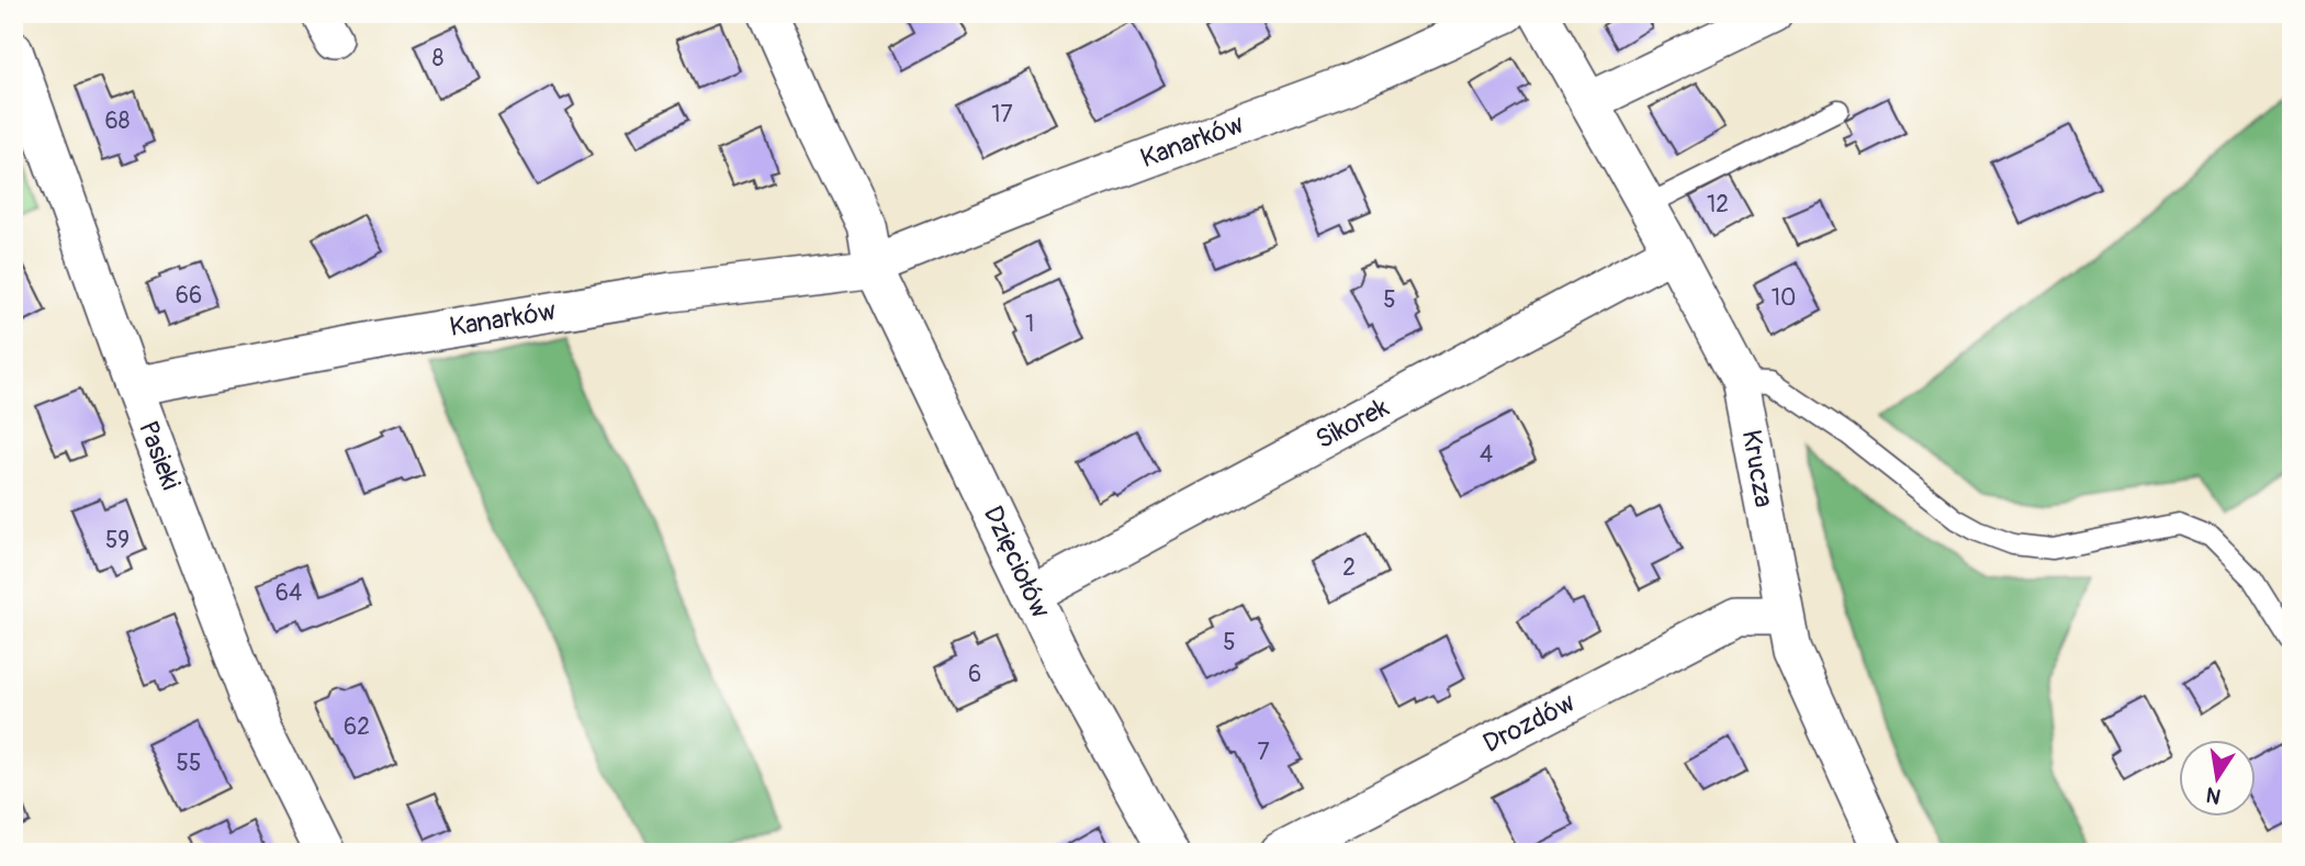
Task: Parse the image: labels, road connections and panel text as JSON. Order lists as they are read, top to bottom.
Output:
{
  "streets": {
    "street": [
      "Kanarków",
      "Sikorek",
      "Pasieki",
      "Krucza",
      "Dzięciołów",
      "Drozdów"
    ]
  },
  "crossings": [
    ["Kanarków", "Pasieki"],
    ["Kanarków", "Dzięciołów"],
    ["Sikorek", "Krucza"],
    ["Sikorek", "Dzięciołów"],
    ["Krucza", "Drozdów"]
  ],
  "house_numbers": [
    "8",
    "17",
    "68",
    "12",
    "66",
    "10",
    "5",
    "1",
    "4",
    "59",
    "2",
    "64",
    "5",
    "6",
    "62",
    "7",
    "55"
  ],
  "north": "bottom"
}
